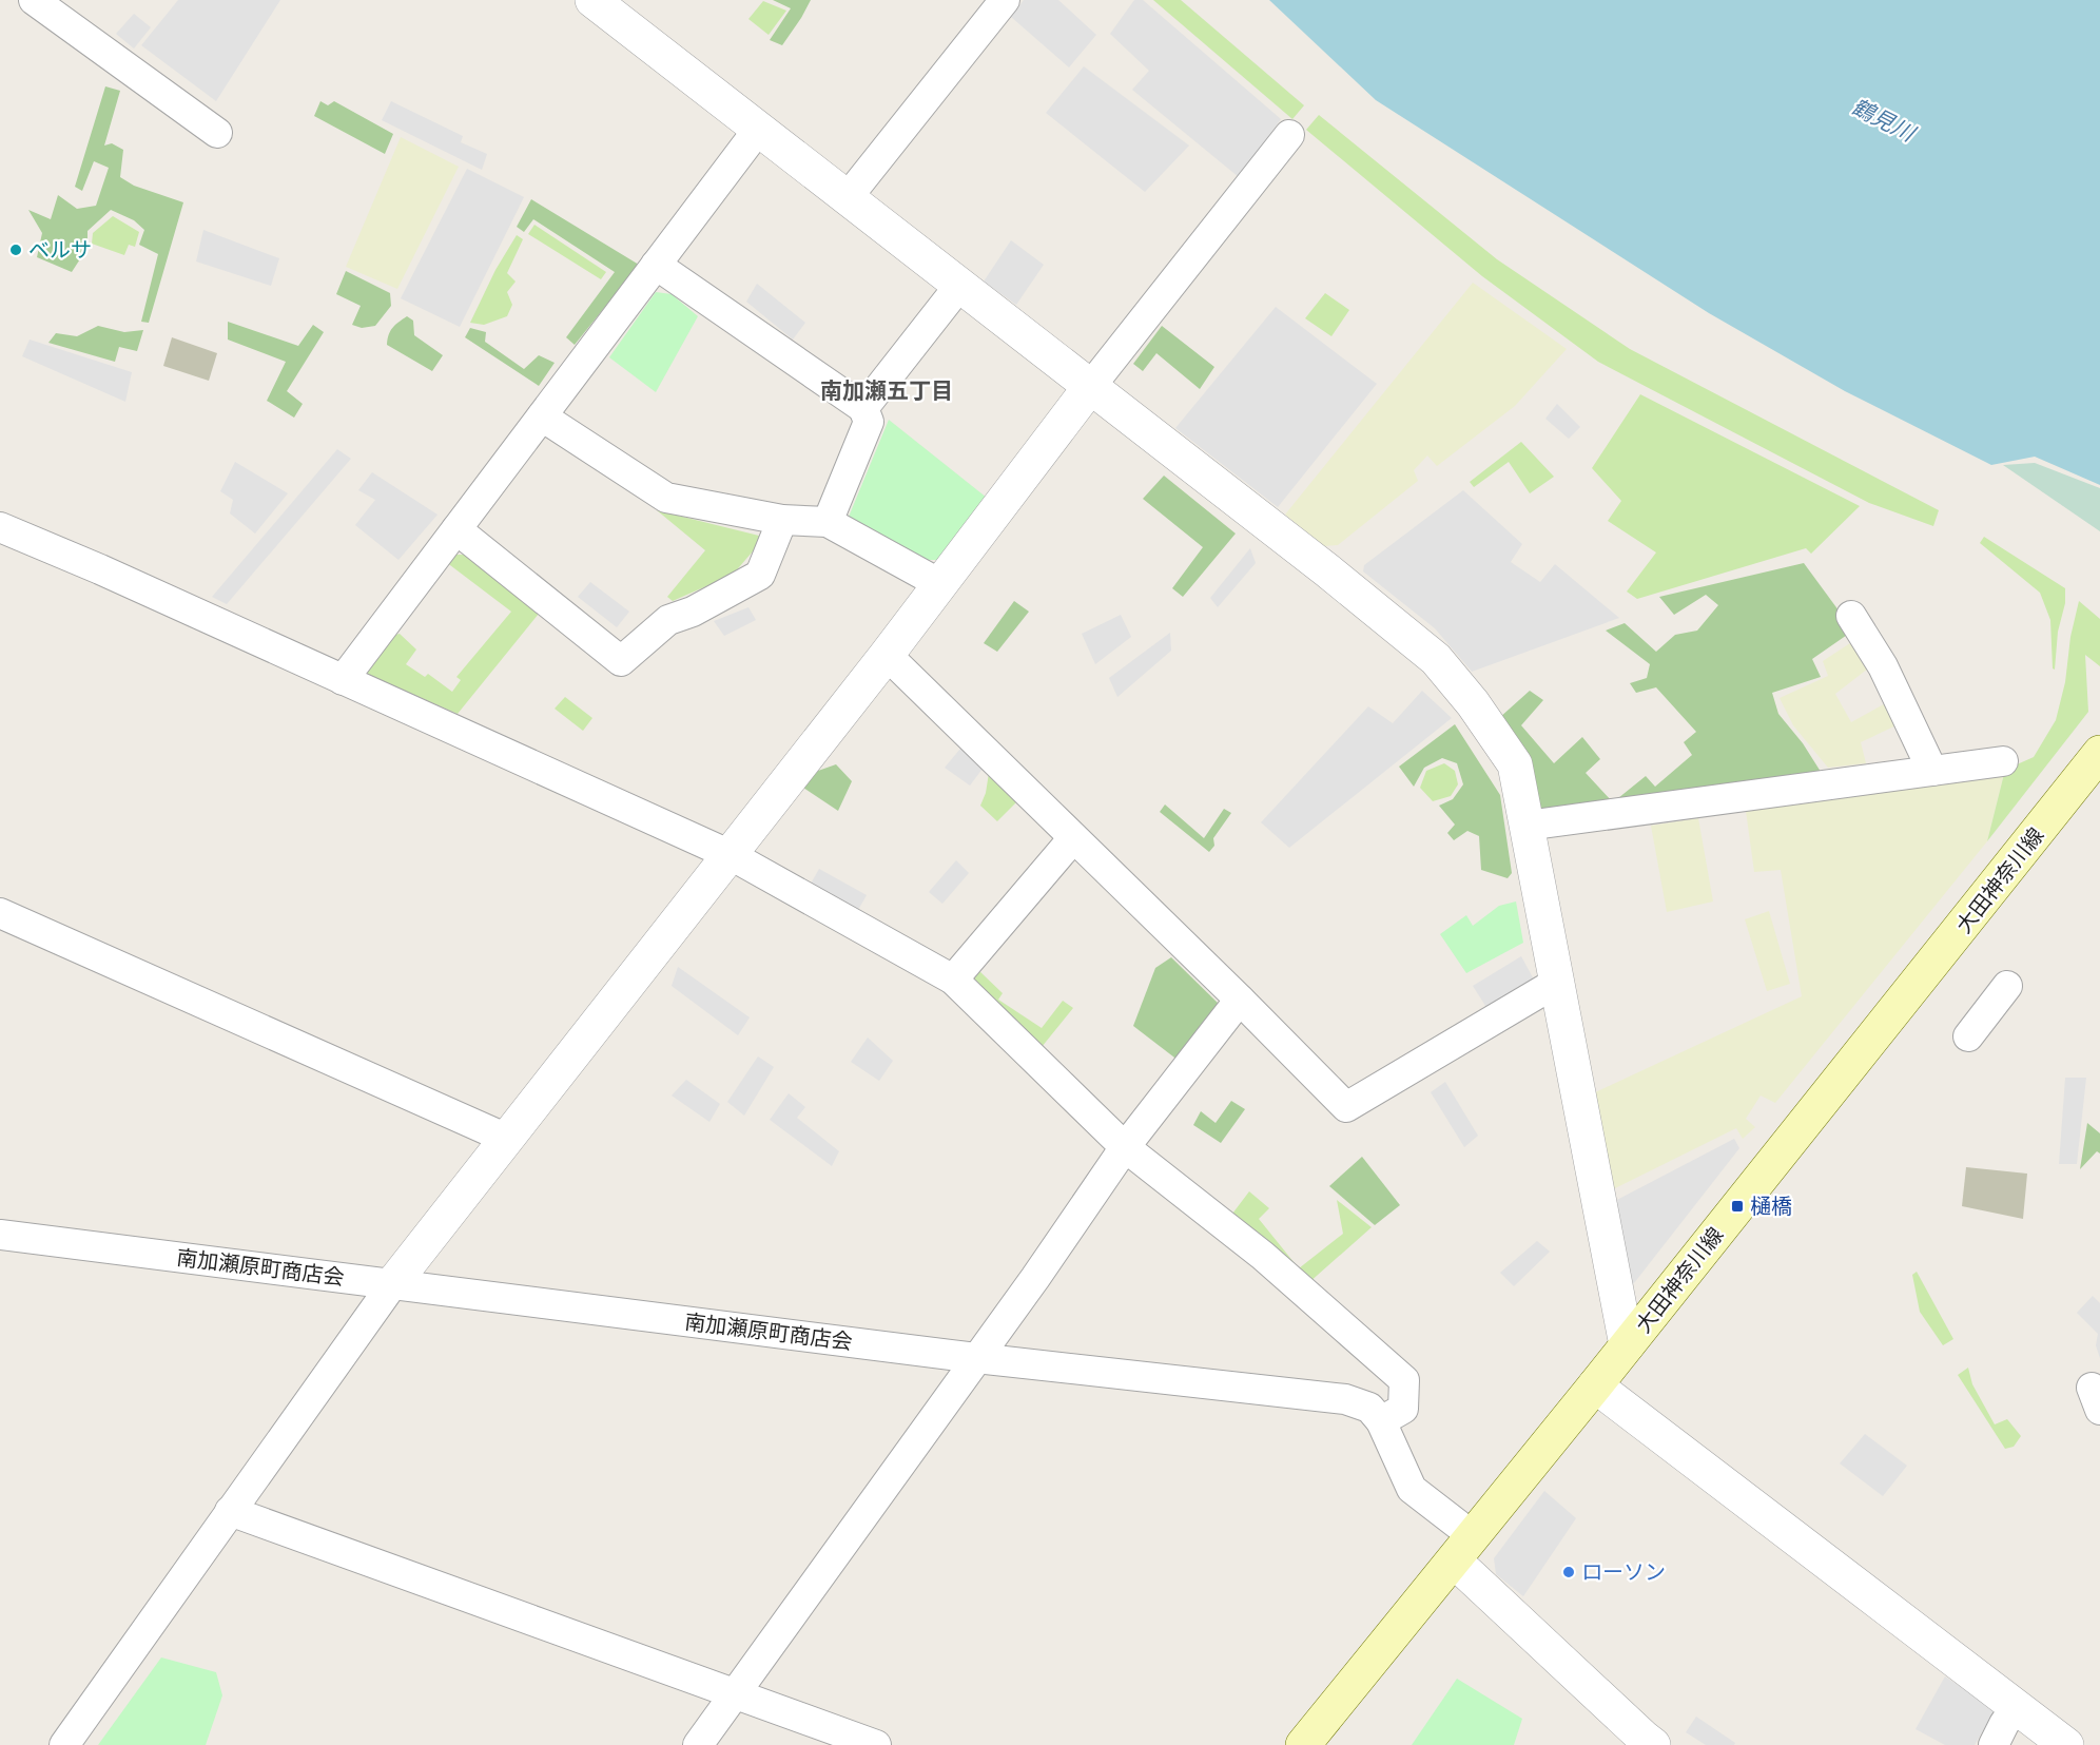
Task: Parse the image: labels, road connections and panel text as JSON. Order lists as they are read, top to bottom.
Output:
{
  "streets": {
    "main road": ["大田神奈川線"],
    "street": ["南加瀬原町商店会"]
  },
  "crossings": [
    ["大田神奈川線", "南加瀬原町商店会"]
  ],
  "districts": ["南加瀬五丁目"],
  "water": ["鶴見川"],
  "places": {
    "other": ["ベルサ", "ローソン"],
    "transit": ["樋橋"]
  }
}
